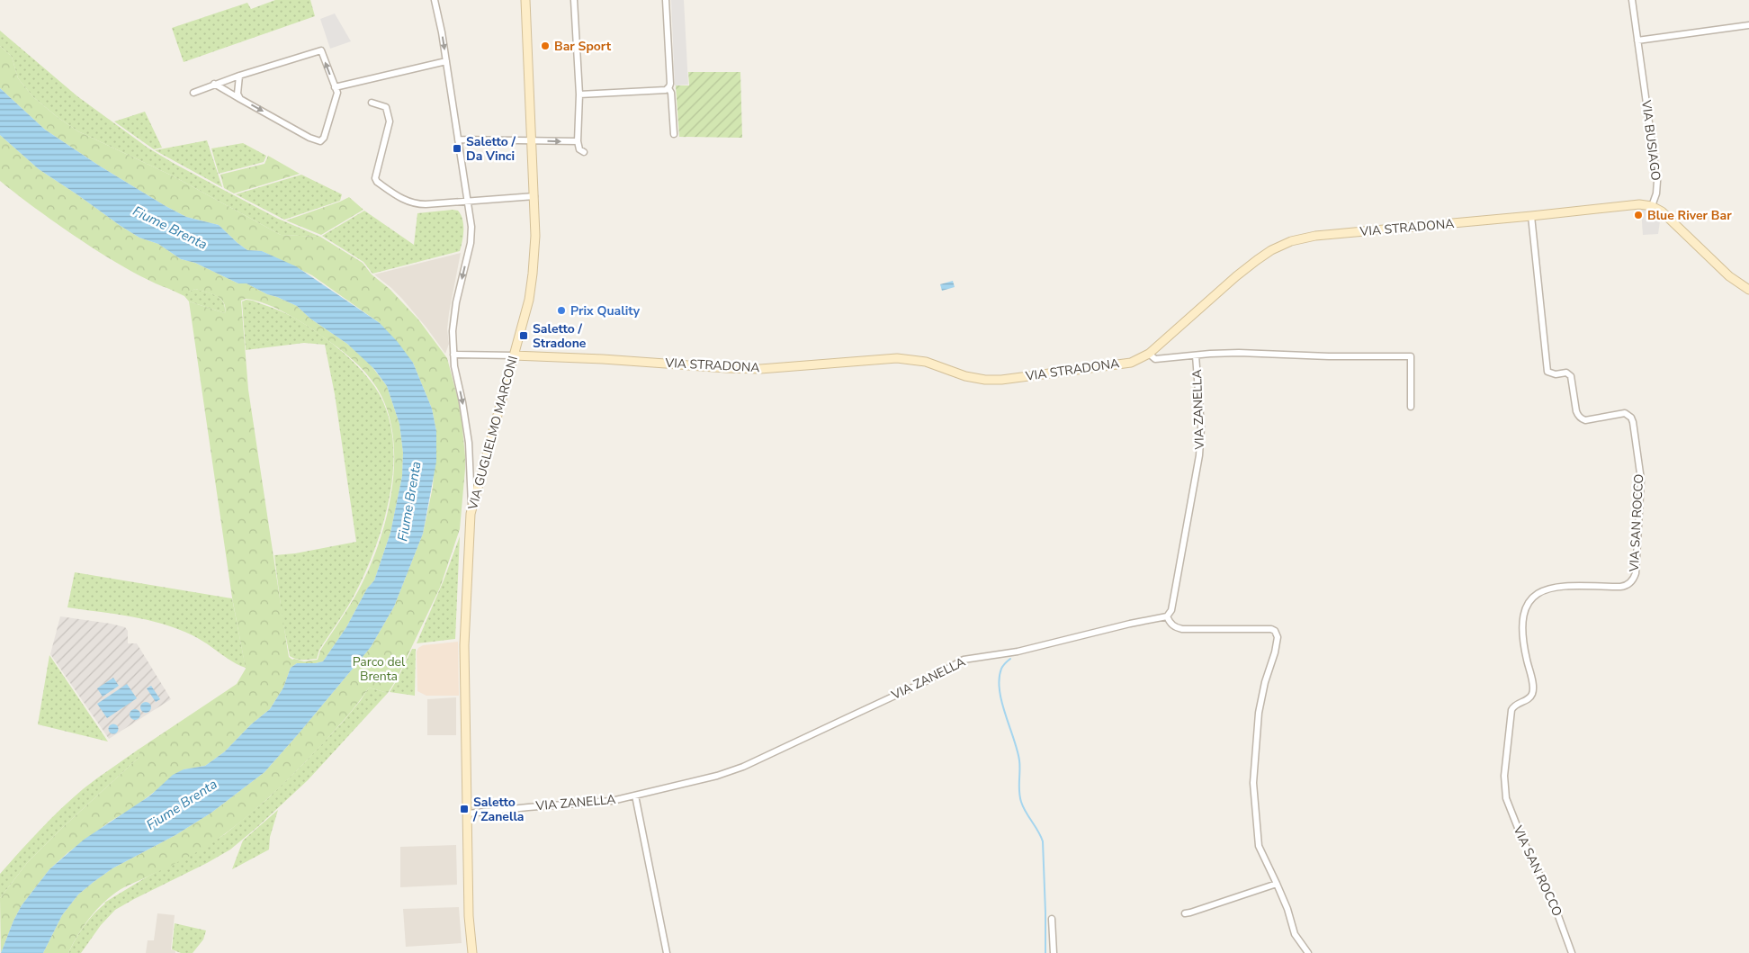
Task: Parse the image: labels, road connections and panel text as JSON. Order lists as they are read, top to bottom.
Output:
{
  "streets": {
    "street": [
      "VIA BUSIAGO",
      "VIA STRADONA",
      "VIA ZANELLA",
      "VIA GUGLIELMO MARCONI",
      "VIA SAN ROCCO"
    ]
  },
  "crossings": [
    ["VIA BUSIAGO", "VIA STRADONA"],
    ["VIA STRADONA", "VIA ZANELLA"],
    ["VIA STRADONA", "VIA GUGLIELMO MARCONI"],
    ["VIA STRADONA", "VIA SAN ROCCO"],
    ["VIA ZANELLA", "VIA GUGLIELMO MARCONI"]
  ],
  "water": ["Fiume Brenta"],
  "parks": ["Parco del Brenta"],
  "places": {
    "other": ["Bar Sport", "Blue River Bar", "Prix Quality"],
    "transit": ["Saletto / Da Vinci", "Saletto / Stradone", "Saletto / Zanella"]
  }
}
